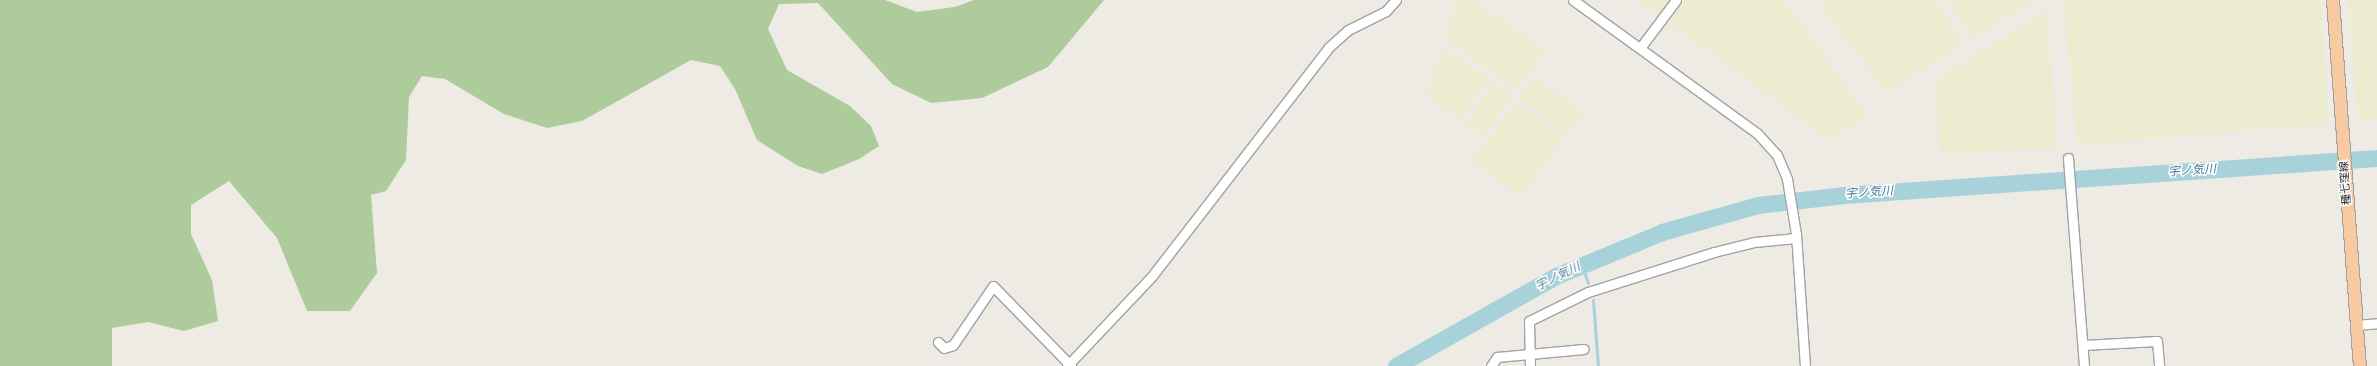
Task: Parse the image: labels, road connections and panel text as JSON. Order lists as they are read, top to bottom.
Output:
{
  "streets": {
    "main road": ["種七窪線"]
  },
  "water": ["宇ノ気川"]
}
